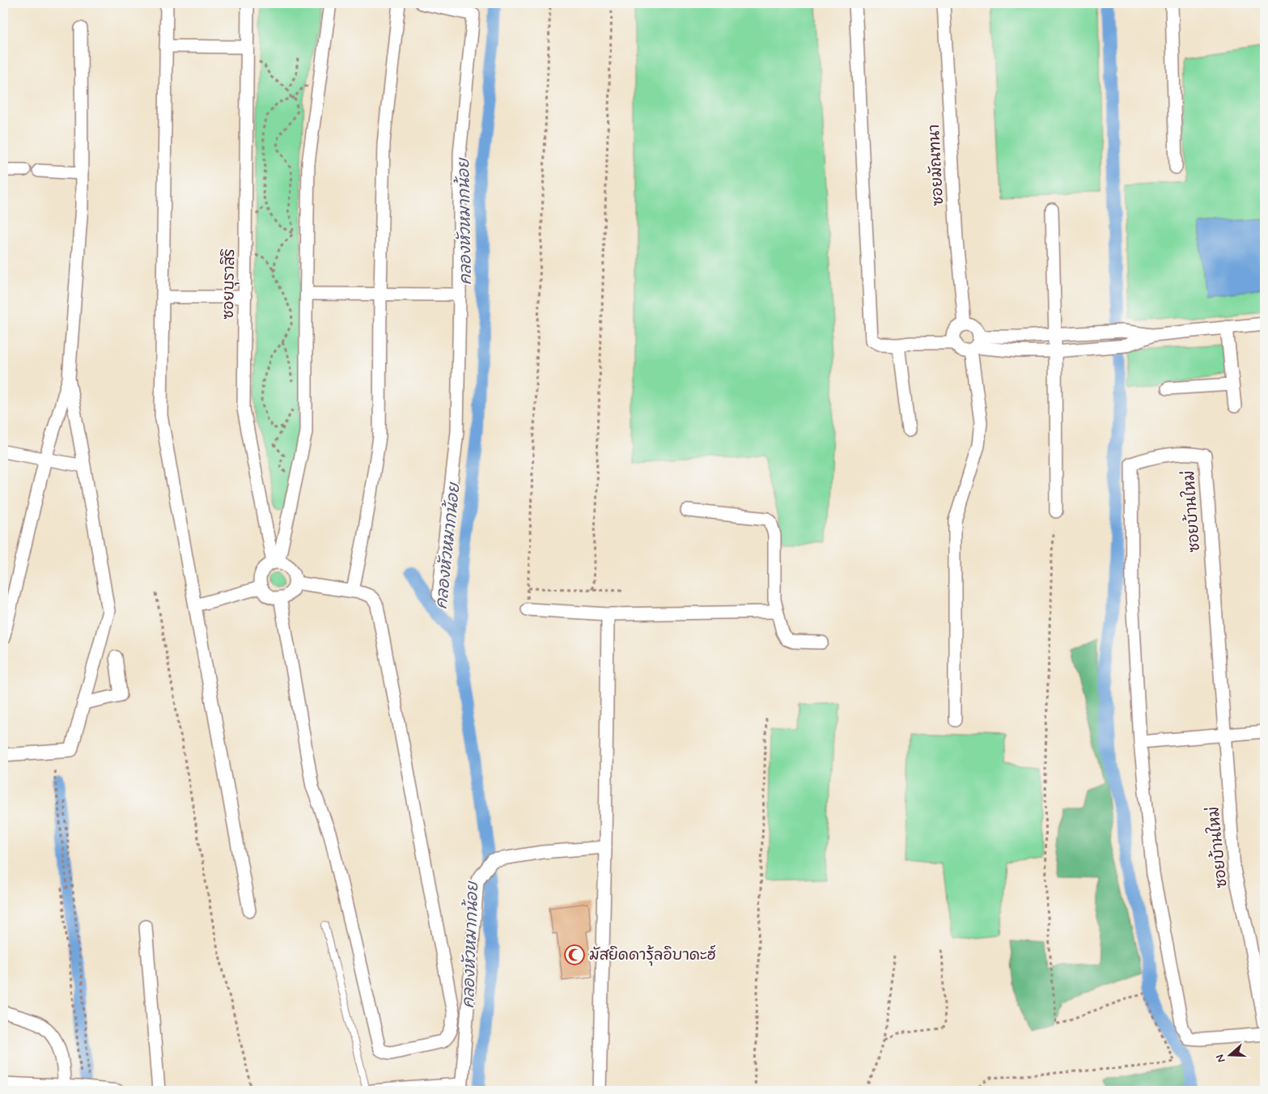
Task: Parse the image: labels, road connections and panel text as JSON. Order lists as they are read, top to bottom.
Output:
{
  "streets": {
    "street": ["ซอยมัณฑนา", "ซอยบุราสิริ", "ซอยบ้านใหม่"]
  },
  "water": ["คลองหัวหมากน้อย"],
  "places": {
    "mosque": ["มัสยิดดารุ้ลอิบาดะฮ์"]
  },
  "north": "left"
}
